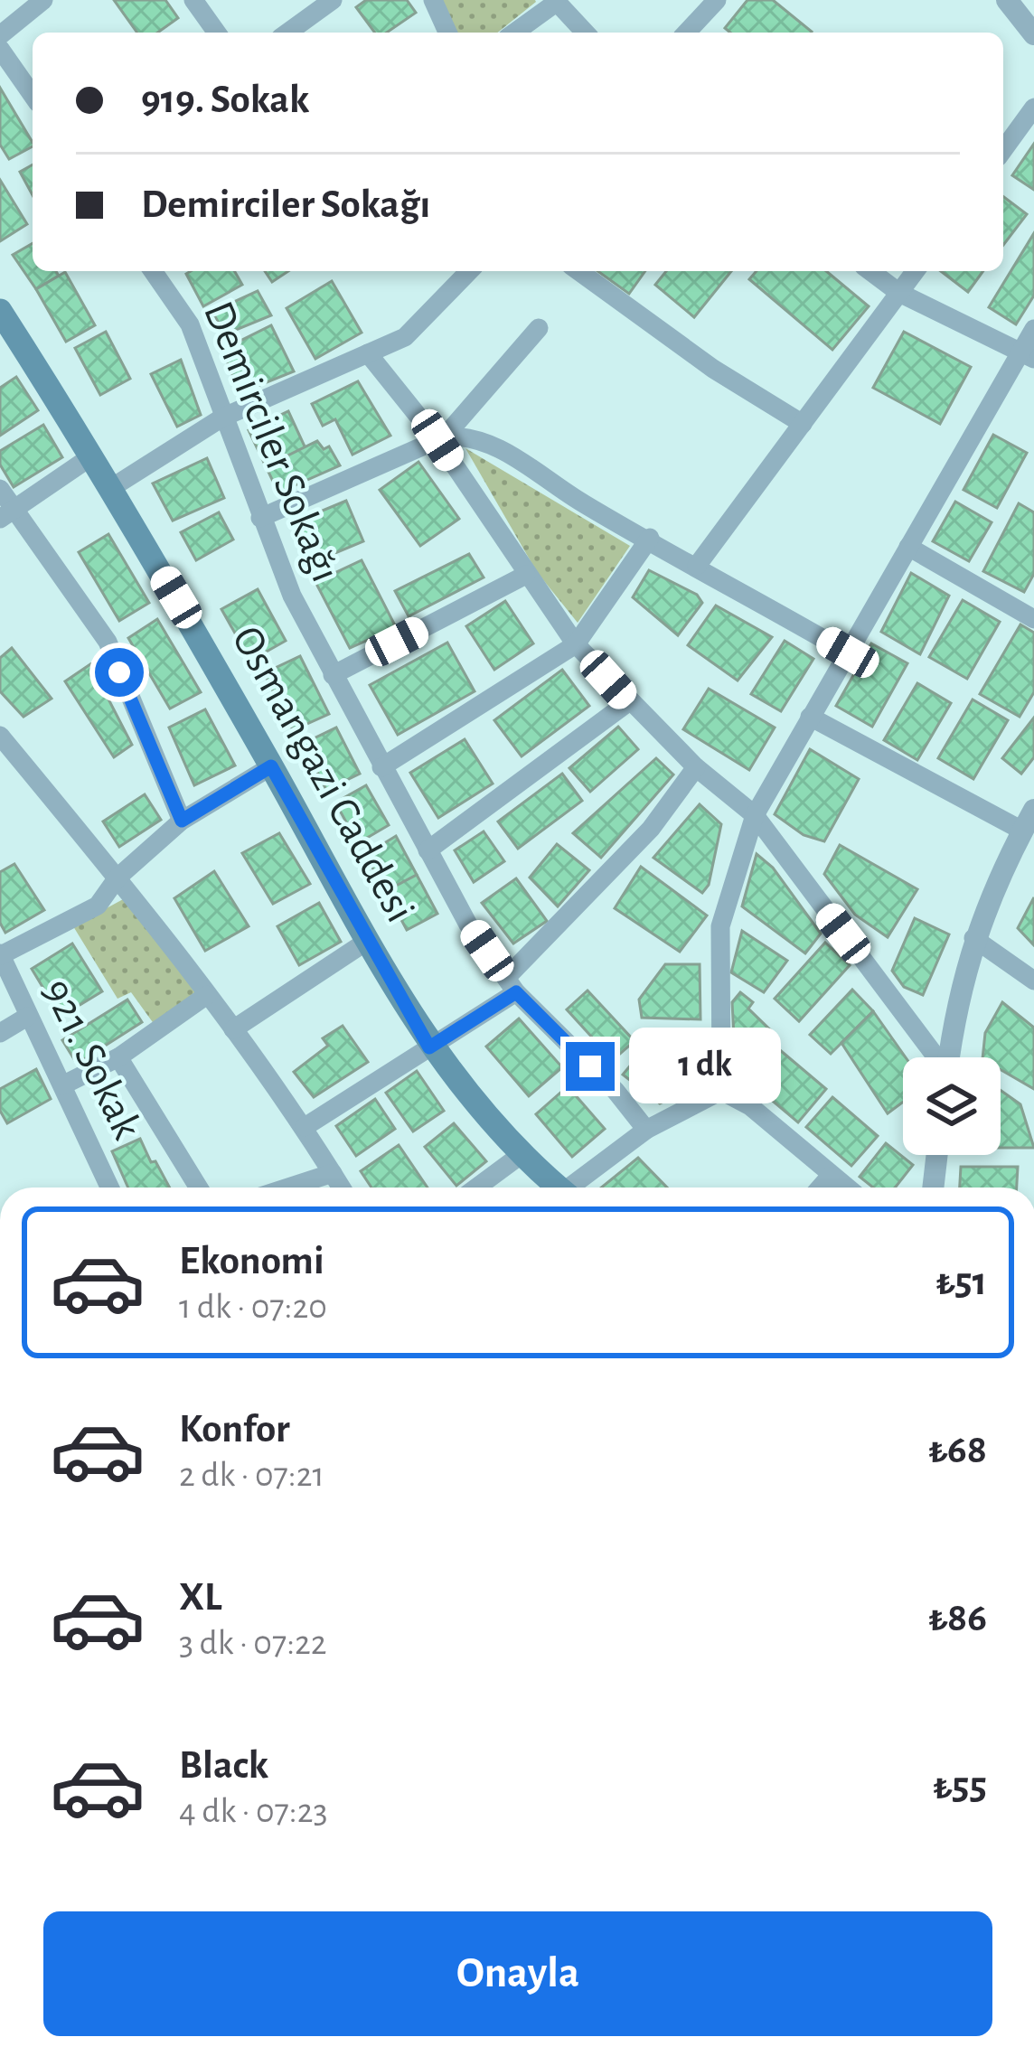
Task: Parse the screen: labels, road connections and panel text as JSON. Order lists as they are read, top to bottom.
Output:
{
  "streets": {
    "main road": ["Osmangazi Caddesi"],
    "street": ["Demirciler Sokağı", "921. Sokak"]
  },
  "page": {
    "banner": ["919. Sokak", "Demirciler Sokağı"],
    "bubble": "1 dk",
    "list": [
      {
        "name": "Ekonomi",
        "note": "1 dk · 07:20",
        "value": "₺51"
      },
      {
        "name": "Konfor",
        "note": "2 dk · 07:21",
        "value": "₺68"
      },
      {
        "name": "XL",
        "note": "3 dk · 07:22",
        "value": "₺86"
      },
      {
        "name": "Black",
        "note": "4 dk · 07:23",
        "value": "₺55"
      }
    ],
    "buttons": "Onayla"
  }
}
